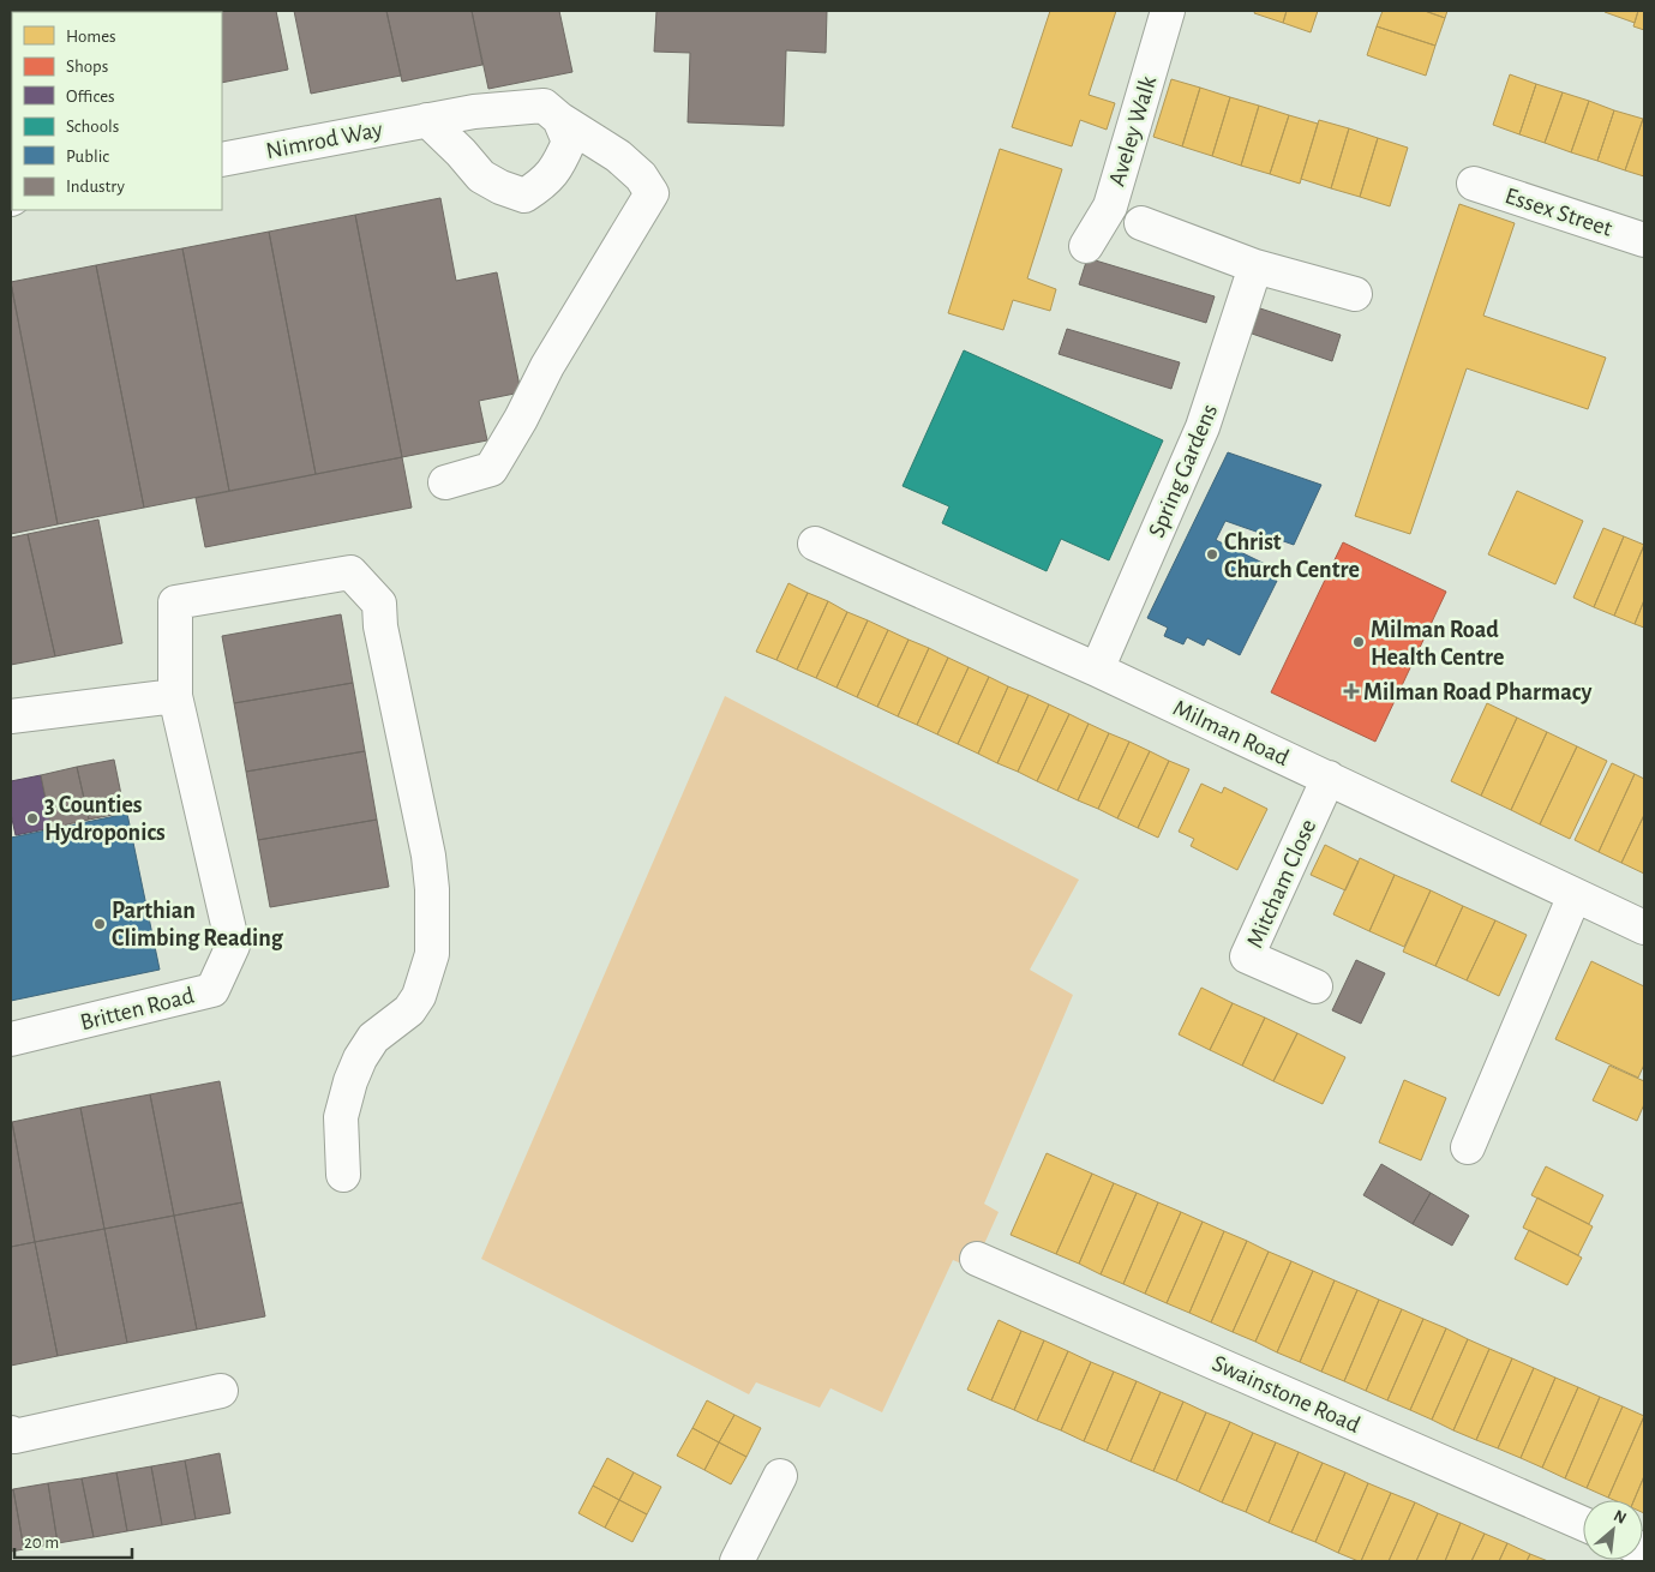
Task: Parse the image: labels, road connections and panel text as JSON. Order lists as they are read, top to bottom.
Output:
{
  "streets": {
    "street": [
      "Aveley Walk",
      "Nimrod Way",
      "Essex Street",
      "Spring Gardens",
      "Milman Road",
      "Mitcham Close",
      "Britten Road",
      "Swainstone Road"
    ]
  },
  "crossings": [
    ["Spring Gardens", "Milman Road"],
    ["Milman Road", "Mitcham Close"]
  ],
  "places": {
    "other": [
      "Christ Church Centre",
      "Milman Road Health Centre",
      "3 Counties Hydroponics",
      "Parthian Climbing Reading"
    ],
    "health": ["Milman Road Pharmacy"]
  },
  "legend": [
    "Homes",
    "Shops",
    "Offices",
    "Schools",
    "Public",
    "Industry"
  ],
  "scale_bar": "20 m",
  "north": "top right"
}
